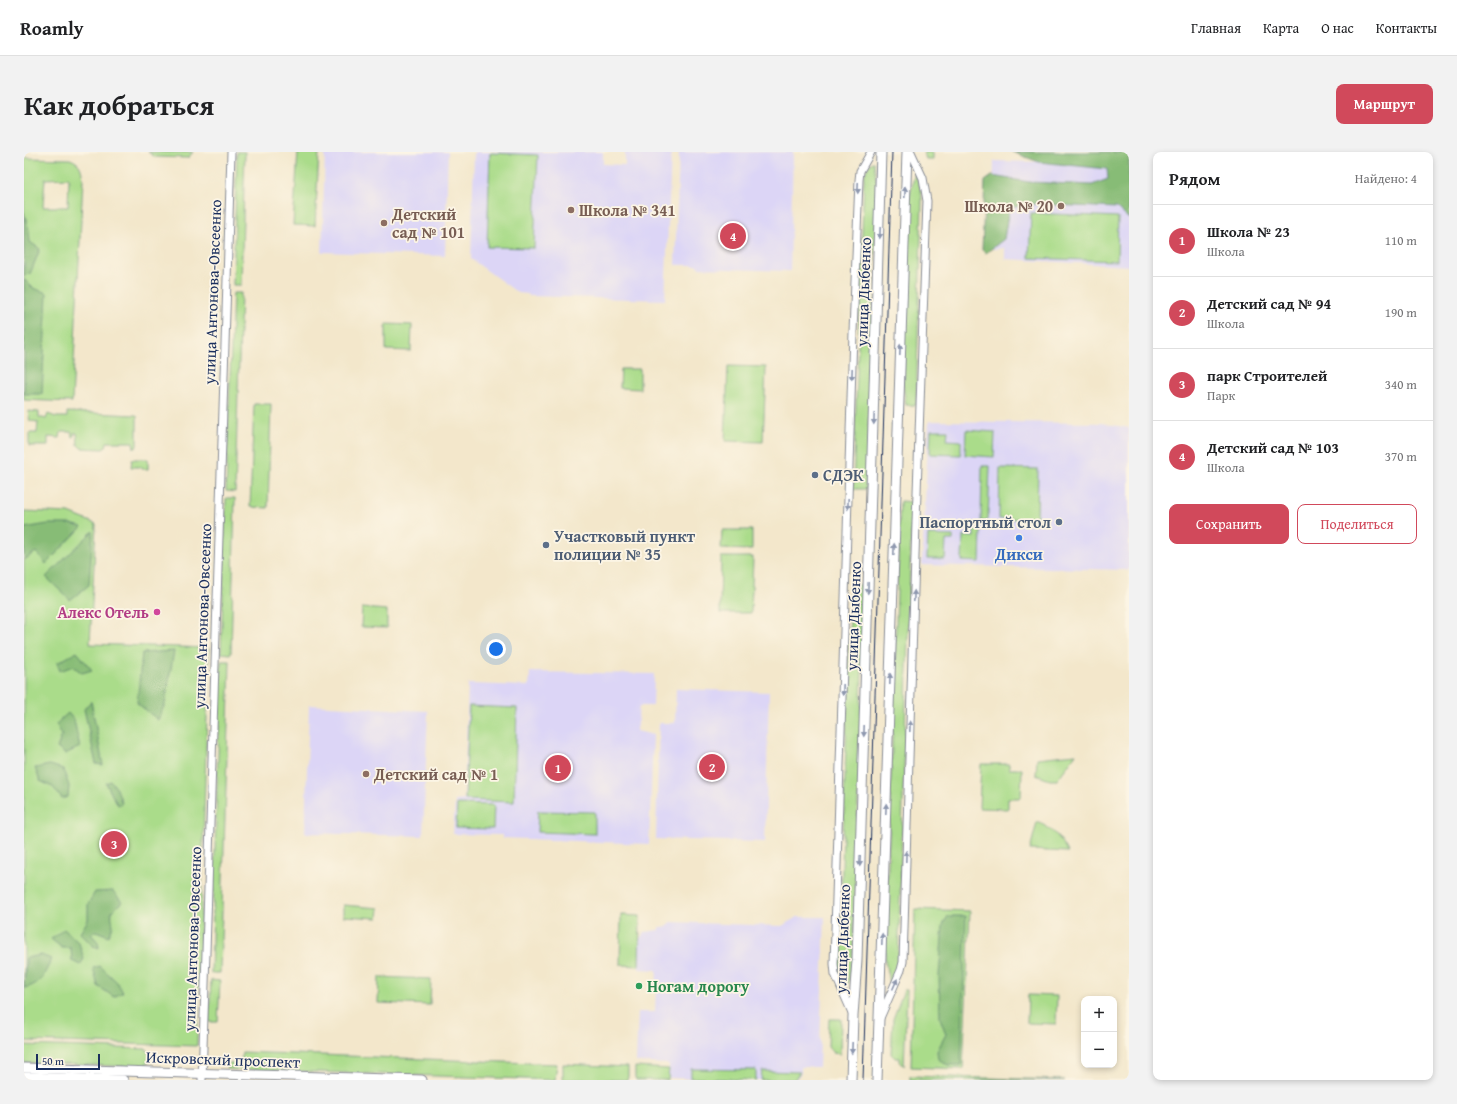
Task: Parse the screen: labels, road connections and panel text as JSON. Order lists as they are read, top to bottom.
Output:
{
  "streets": {
    "main road": ["улица Дыбенко", "Искровский проспект"],
    "street": ["улица Антонова-Овсеенко"]
  },
  "crossings": [
    ["улица Антонова-Овсеенко", "Искровский проспект"]
  ],
  "places": [
    "Школа № 20",
    "Школа № 341",
    "Детский сад № 101",
    "СДЭК",
    "Паспортный стол",
    "Дикси",
    "Участковый пункт полиции № 35",
    "Алекс Отель",
    "Детский сад № 1",
    "Ногам дорогу"
  ],
  "scale_bar": "50 m",
  "page": {
    "header": "Roamly",
    "nav": [
      "Главная",
      "Карта",
      "О нас",
      "Контакты"
    ],
    "title": "Как добраться",
    "buttons": [
      "Маршрут",
      ["Сохранить", "Поделиться"]
    ],
    "heading": ["Рядом", "Найдено: 4"],
    "list": [
      {
        "mark": "1",
        "name": "Школа № 23",
        "note": "Школа",
        "value": "110 m"
      },
      {
        "mark": "2",
        "name": "Детский сад № 94",
        "note": "Школа",
        "value": "190 m"
      },
      {
        "mark": "3",
        "name": "парк Строителей",
        "note": "Парк",
        "value": "340 m"
      },
      {
        "mark": "4",
        "name": "Детский сад № 103",
        "note": "Школа",
        "value": "370 m"
      }
    ],
    "pins": [
      "4",
      "2",
      "1",
      "3"
    ],
    "map_buttons": ["+", "−"],
    "scale": "50 m"
  }
}
